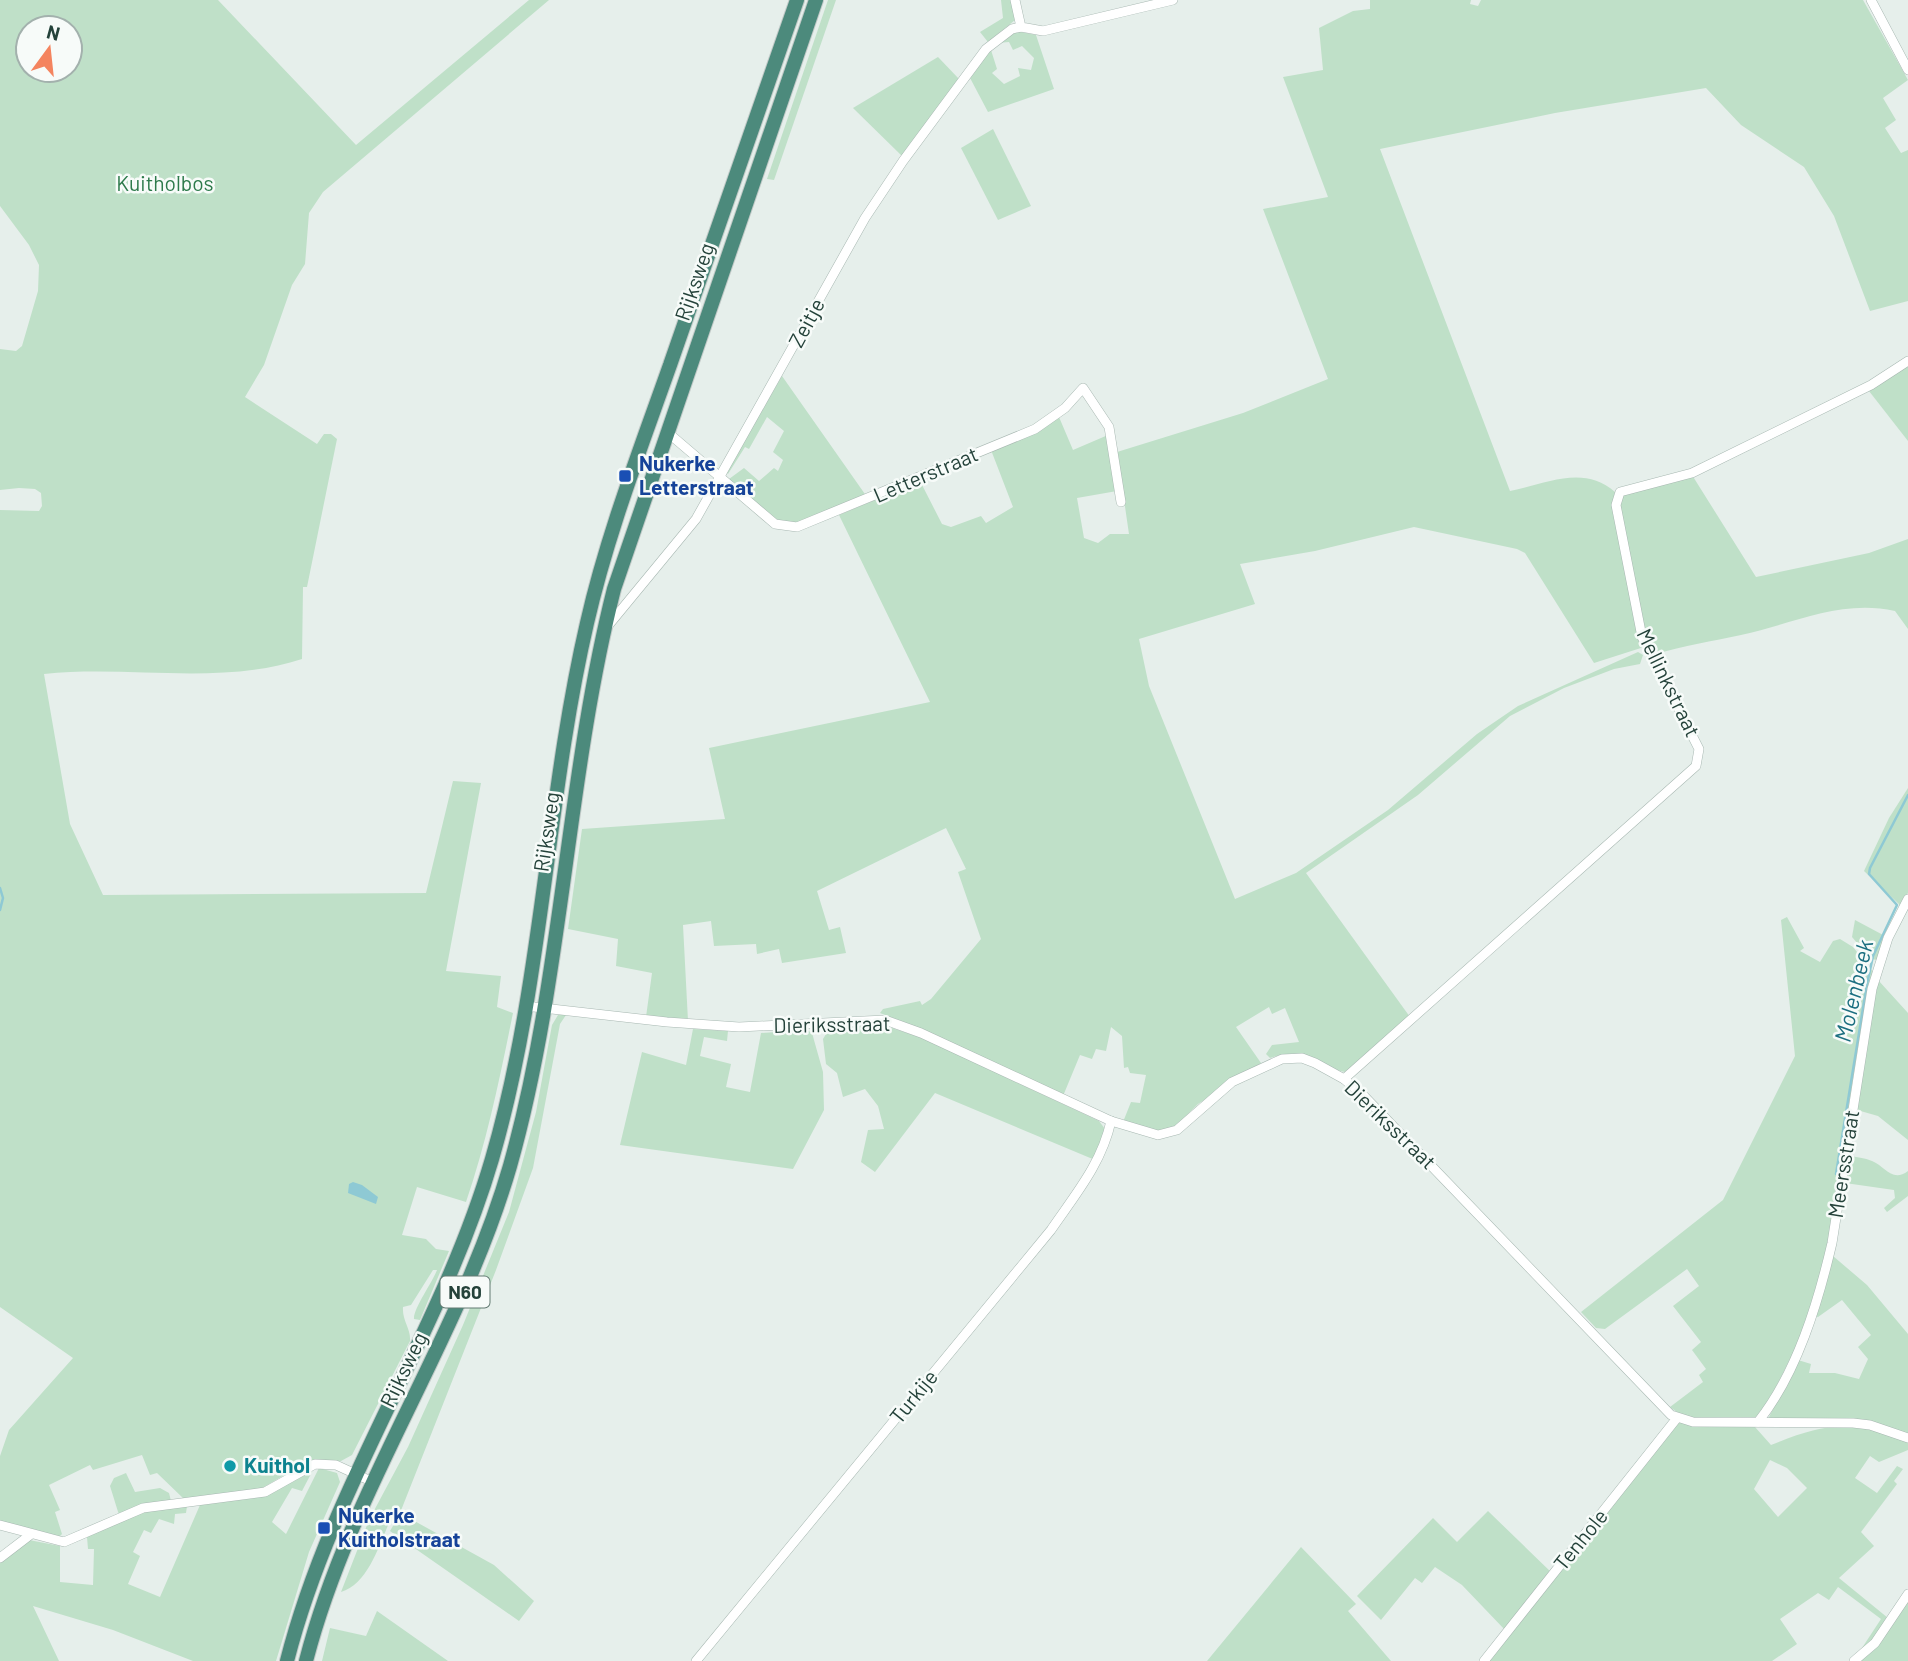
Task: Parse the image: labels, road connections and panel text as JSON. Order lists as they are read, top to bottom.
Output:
{
  "streets": {
    "highway": ["Rijksweg", "N60"],
    "street": [
      "Zeitje",
      "Letterstraat",
      "Mellinkstraat",
      "Dieriksstraat",
      "Meersstraat",
      "Turkije",
      "Tenhole"
    ]
  },
  "crossings": [
    ["Rijksweg", "Zeitje"],
    ["Rijksweg", "Letterstraat"],
    ["Rijksweg", "Dieriksstraat"],
    ["Zeitje", "Letterstraat"],
    ["Mellinkstraat", "Dieriksstraat"],
    ["Dieriksstraat", "Turkije"],
    ["Dieriksstraat", "Tenhole"]
  ],
  "water": ["Molenbeek"],
  "parks": ["Kuitholbos"],
  "places": {
    "transit": ["Nukerke Letterstraat", "Nukerke Kuitholstraat"],
    "other": ["Kuithol"]
  },
  "north": "top"
}
